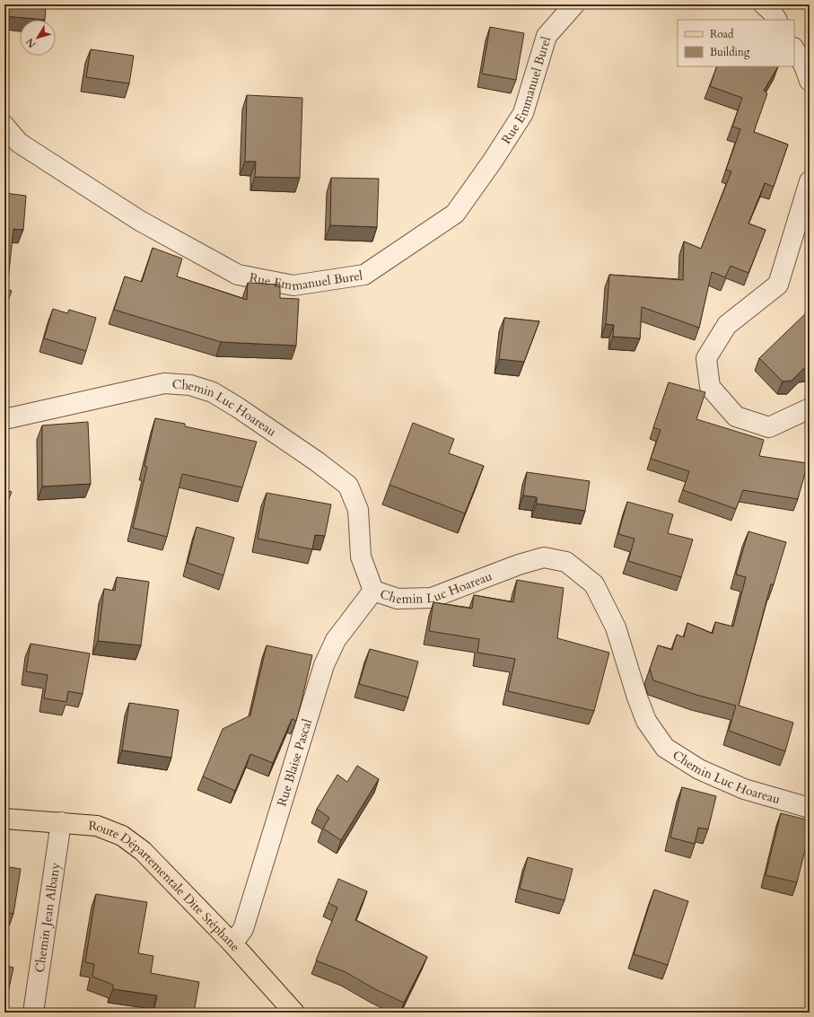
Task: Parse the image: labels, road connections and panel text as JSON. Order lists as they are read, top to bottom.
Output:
{
  "streets": {
    "main road": ["Route Départementale Dite Stéphane"],
    "street": [
      "Rue Emmanuel Burel",
      "Chemin Luc Hoareau",
      "Rue Blaise Pascal",
      "Chemin Jean Albany"
    ]
  },
  "crossings": [
    ["Chemin Luc Hoareau", "Rue Blaise Pascal"],
    ["Rue Blaise Pascal", "Route Départementale Dite Stéphane"],
    ["Route Départementale Dite Stéphane", "Chemin Jean Albany"]
  ],
  "legend": ["Road", "Building"],
  "north": "bottom left"
}
